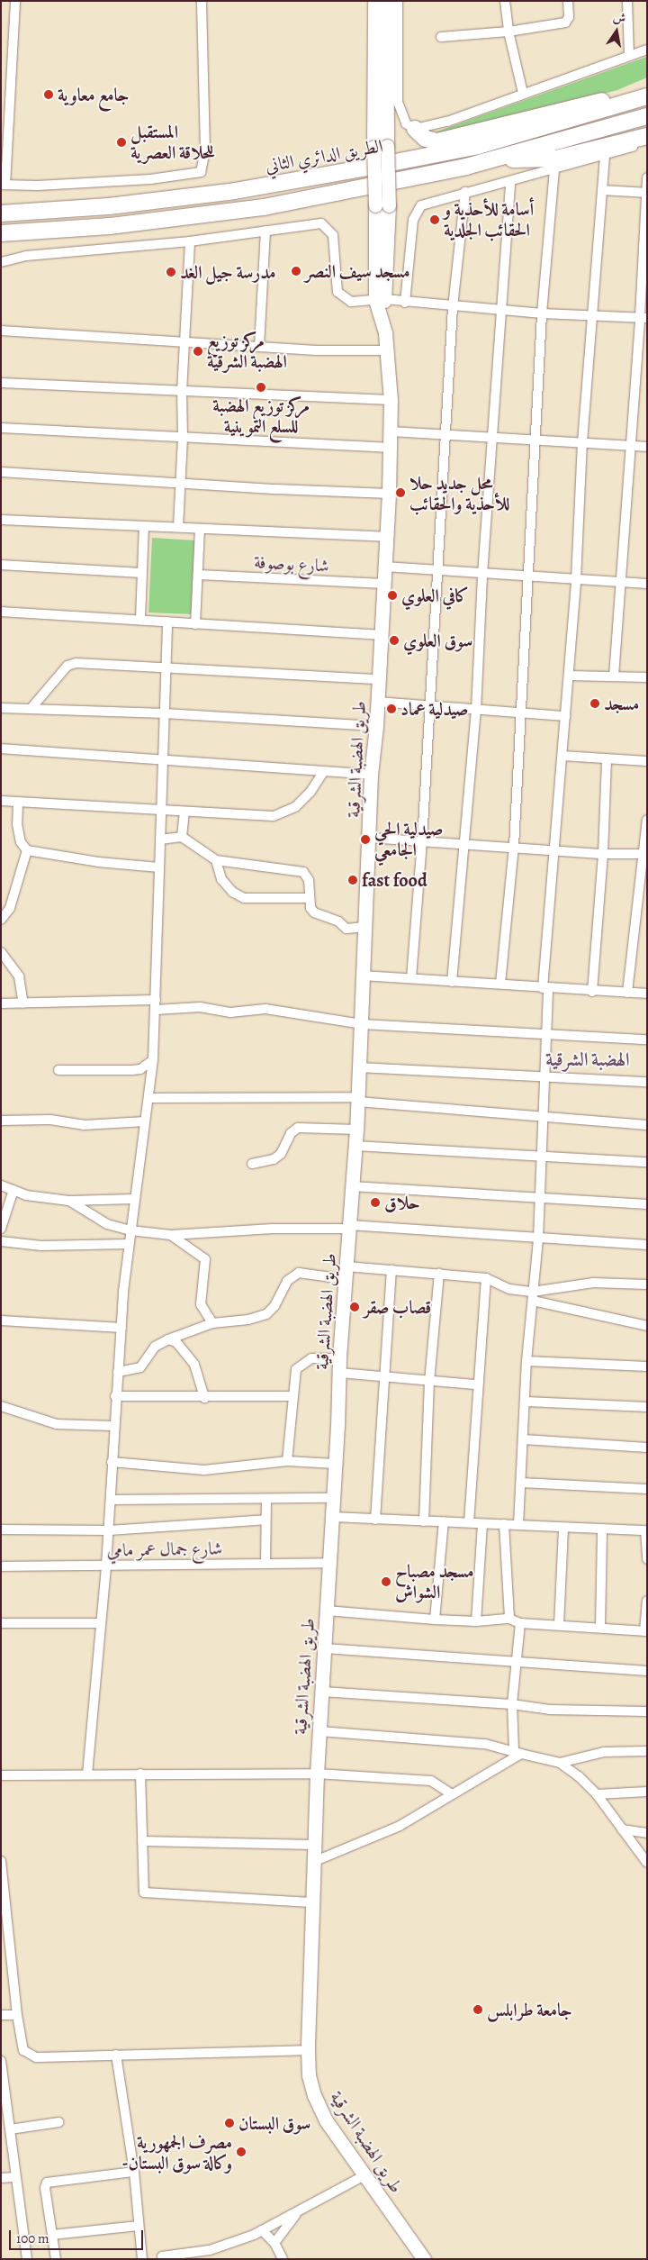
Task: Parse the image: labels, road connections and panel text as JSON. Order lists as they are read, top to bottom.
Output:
{
  "streets": {
    "highway": ["الطريق الدائري الثاني"],
    "main road": ["طريق الهضبة الشرقية"],
    "street": ["شارع بوصوفة", "شارع جمال عمر مامي"]
  },
  "crossings": [
    ["شارع بوصوفة", "طريق الهضبة الشرقية"],
    ["طريق الهضبة الشرقية", "شارع جمال عمر مامي"]
  ],
  "districts": ["الهضبة الشرقية"],
  "places": [
    "جامع معاوية",
    "المستقبل للحلاقة العصرية",
    "أسامة للأحذية و الحقائب الجلدية",
    "مسجد سيف النصر",
    "مدرسة جيل الغد",
    "مركز توزيع الهضبة الشرقية",
    "مركز توزيع الهضبة للسلع التموينية",
    "محل جديد حلا للأحذية والحقائب",
    "كافي العلوي",
    "سوق العلوي",
    "مسجد",
    "صيدلية عماد",
    "صيدلية الحي الجامعي",
    "fast food",
    "حلاق",
    "قصاب صقر",
    "مسجد مصباح الشواش",
    "جامعة طرابلس",
    "سوق البستان",
    "مصرف الجمهورية -وكالة سوق البستان"
  ],
  "scale_bar": "100 m",
  "north": "top"
}
